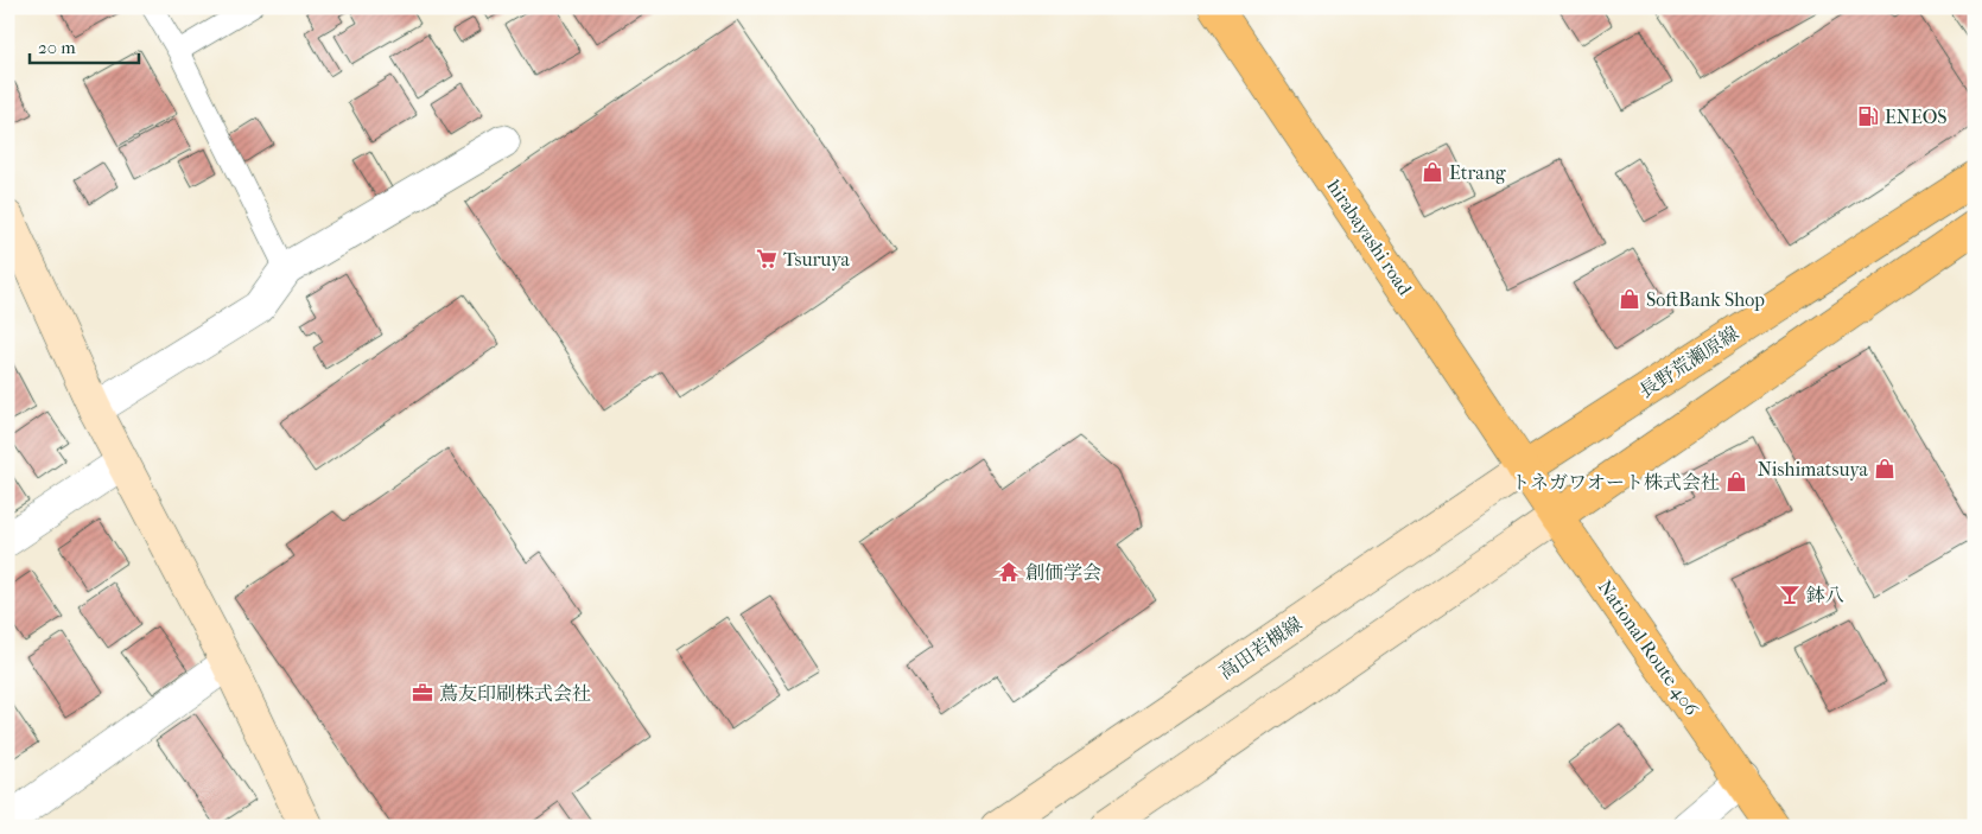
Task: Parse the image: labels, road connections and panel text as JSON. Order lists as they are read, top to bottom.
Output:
{
  "streets": {
    "main road": ["hirabayashi road", "長野荒瀬原線", "National Route 406"],
    "street": ["高田若槻線"]
  },
  "crossings": [
    ["hirabayashi road", "長野荒瀬原線"],
    ["hirabayashi road", "高田若槻線"],
    ["hirabayashi road", "National Route 406"],
    ["長野荒瀬原線", "高田若槻線"],
    ["長野荒瀬原線", "National Route 406"],
    ["高田若槻線", "National Route 406"]
  ],
  "places": {
    "fuel station": ["ENEOS"],
    "shop": [
      "Etrang",
      "SoftBank Shop",
      "Nishimatsuya",
      "トネガワオート株式会社"
    ],
    "supermarket": ["Tsuruya"],
    "temple": ["創価学会"],
    "bar": ["鉢八"],
    "office": ["蔦友印刷株式会社"]
  },
  "scale_bar": "20 m"
}
